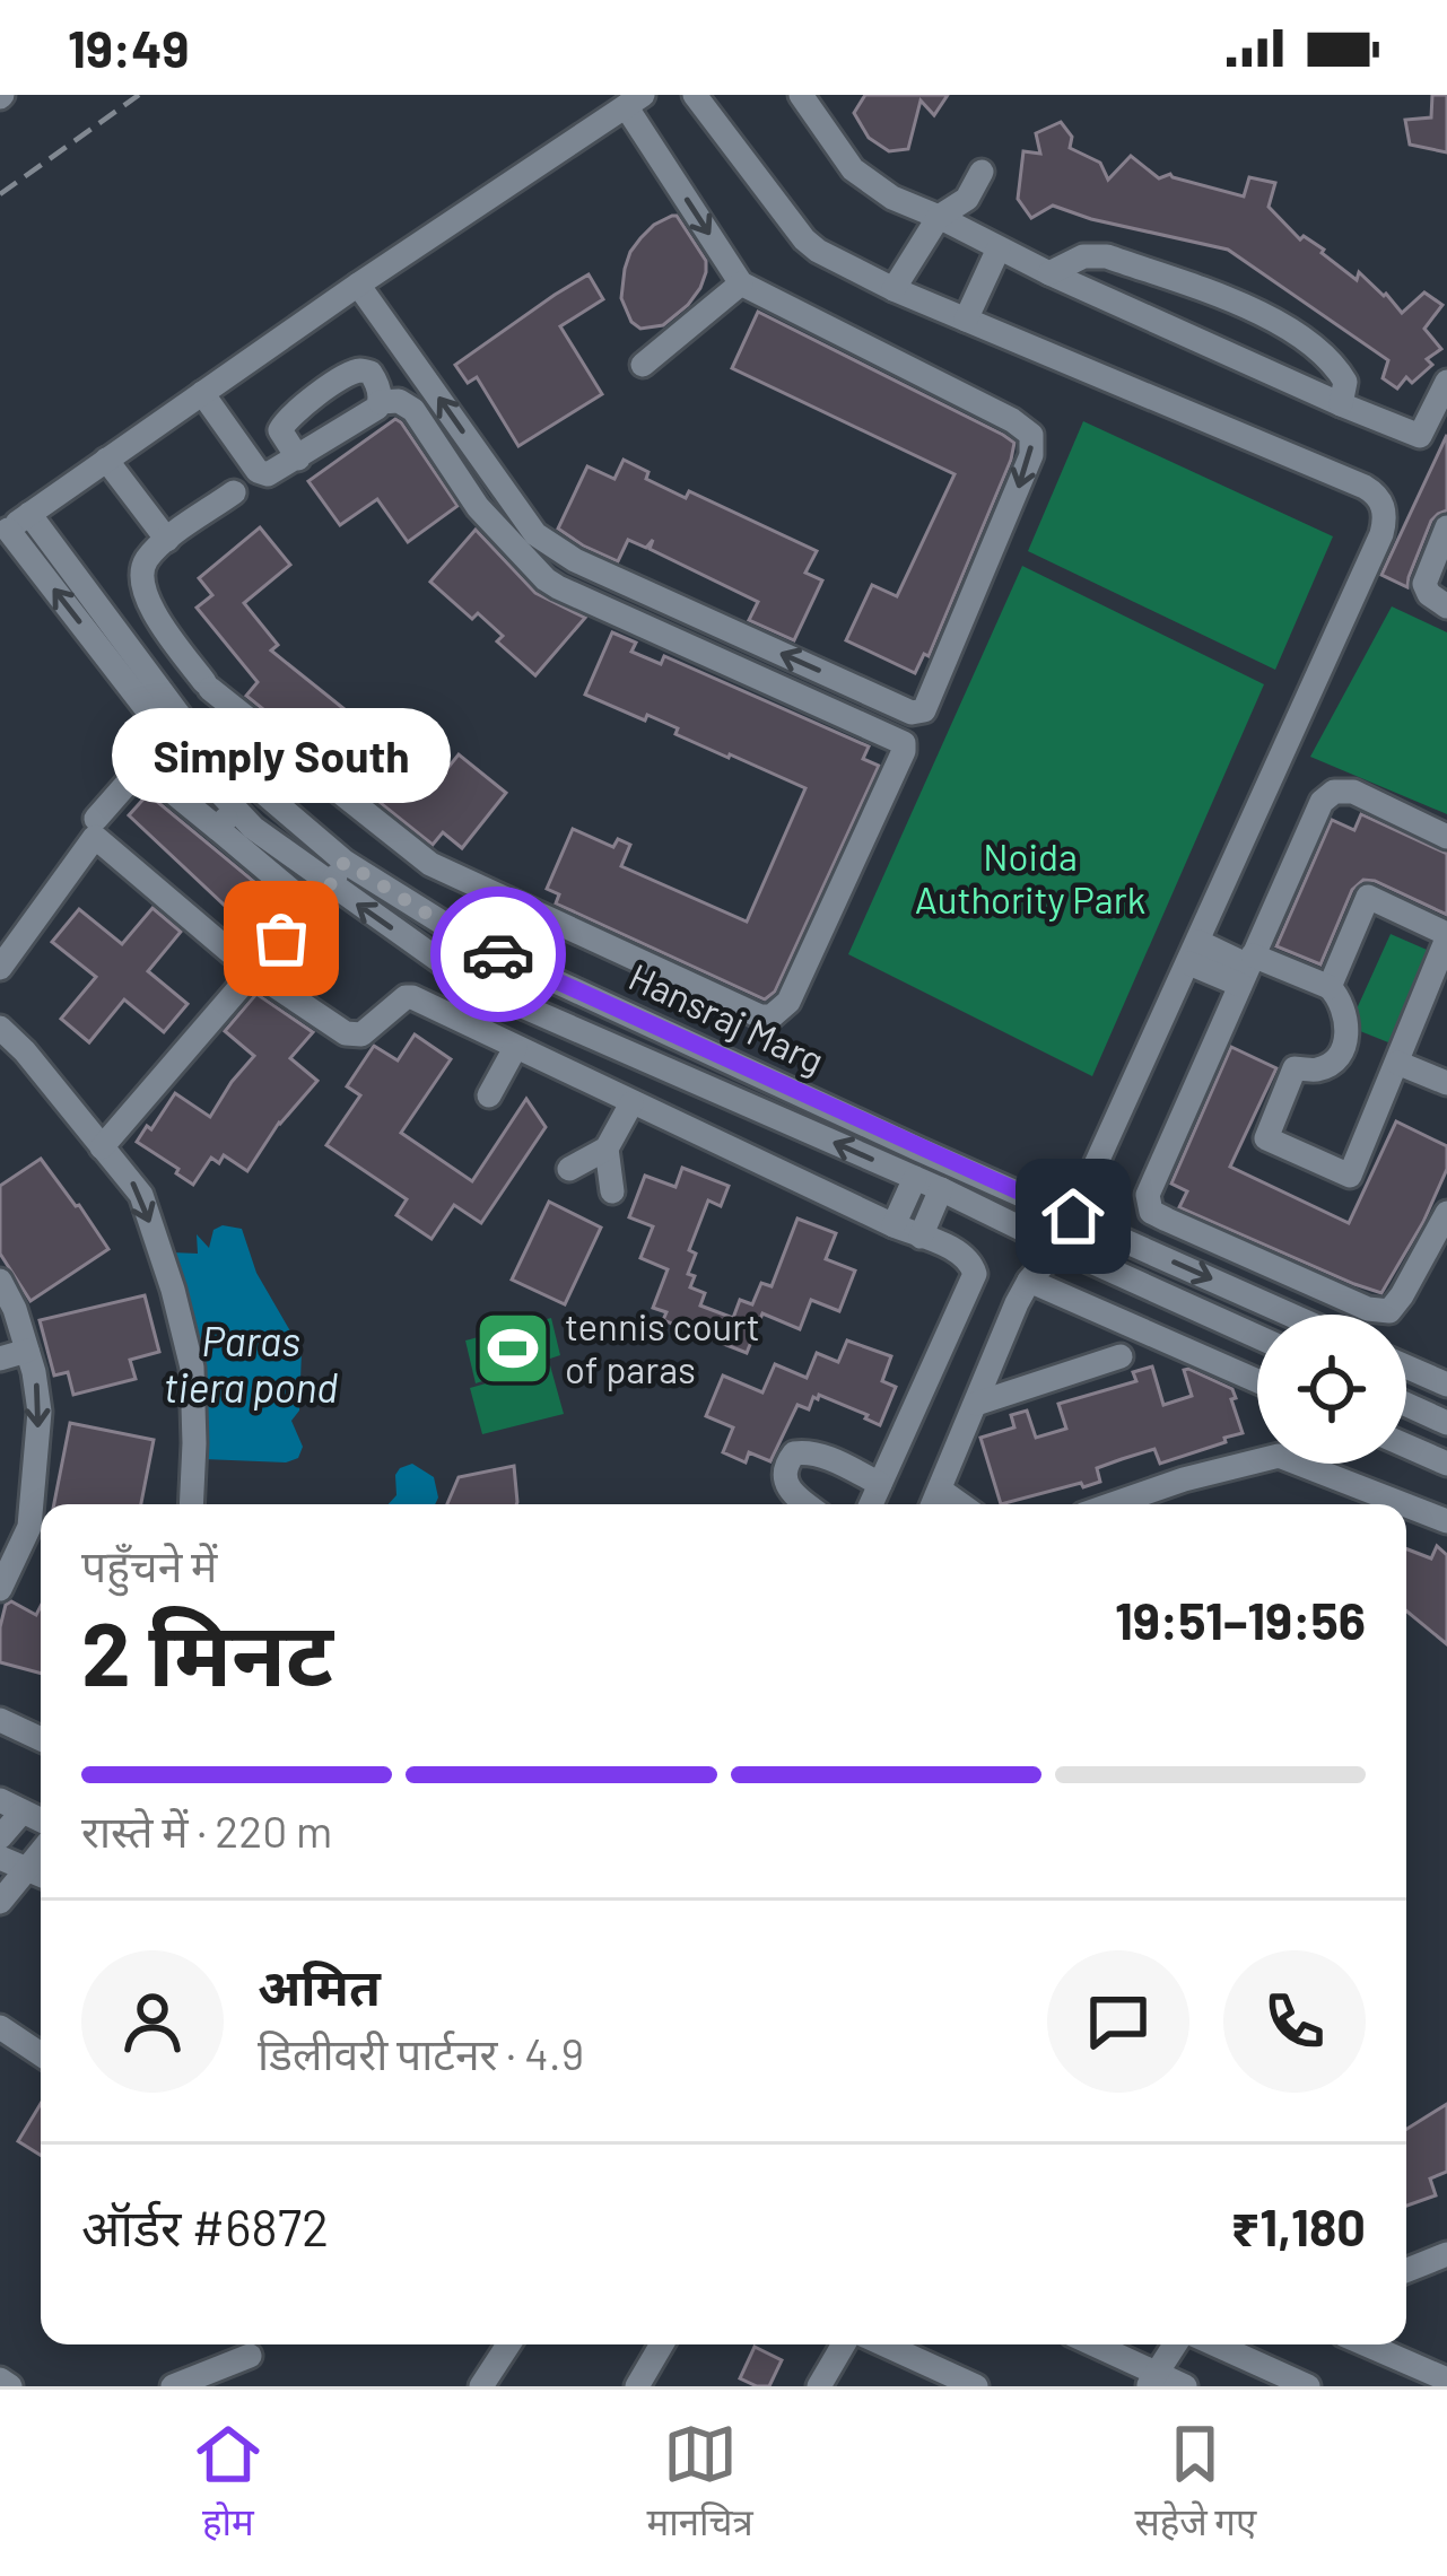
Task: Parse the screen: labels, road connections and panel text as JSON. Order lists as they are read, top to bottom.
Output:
{
  "streets": {
    "street": ["Hansraj Marg"]
  },
  "water": ["Paras tiera pond"],
  "parks": ["Noida Authority Park"],
  "places": {
    "other": ["Simply South"],
    "sports": ["tennis court of paras"]
  },
  "page": {
    "status": "19:49",
    "bubble": "Simply South",
    "heading": ["2 मिनट", "पहुँचने में", "19:51–19:56"],
    "panel": [
      "अमित",
      "डिलीवरी पार्टनर · 4.9",
      "ऑर्डर #6872",
      "₹1,180"
    ],
    "bar": "रास्ते में · 220 m",
    "tabs": ["होम", "मानचित्र", "सहेजे गए"]
  }
}
